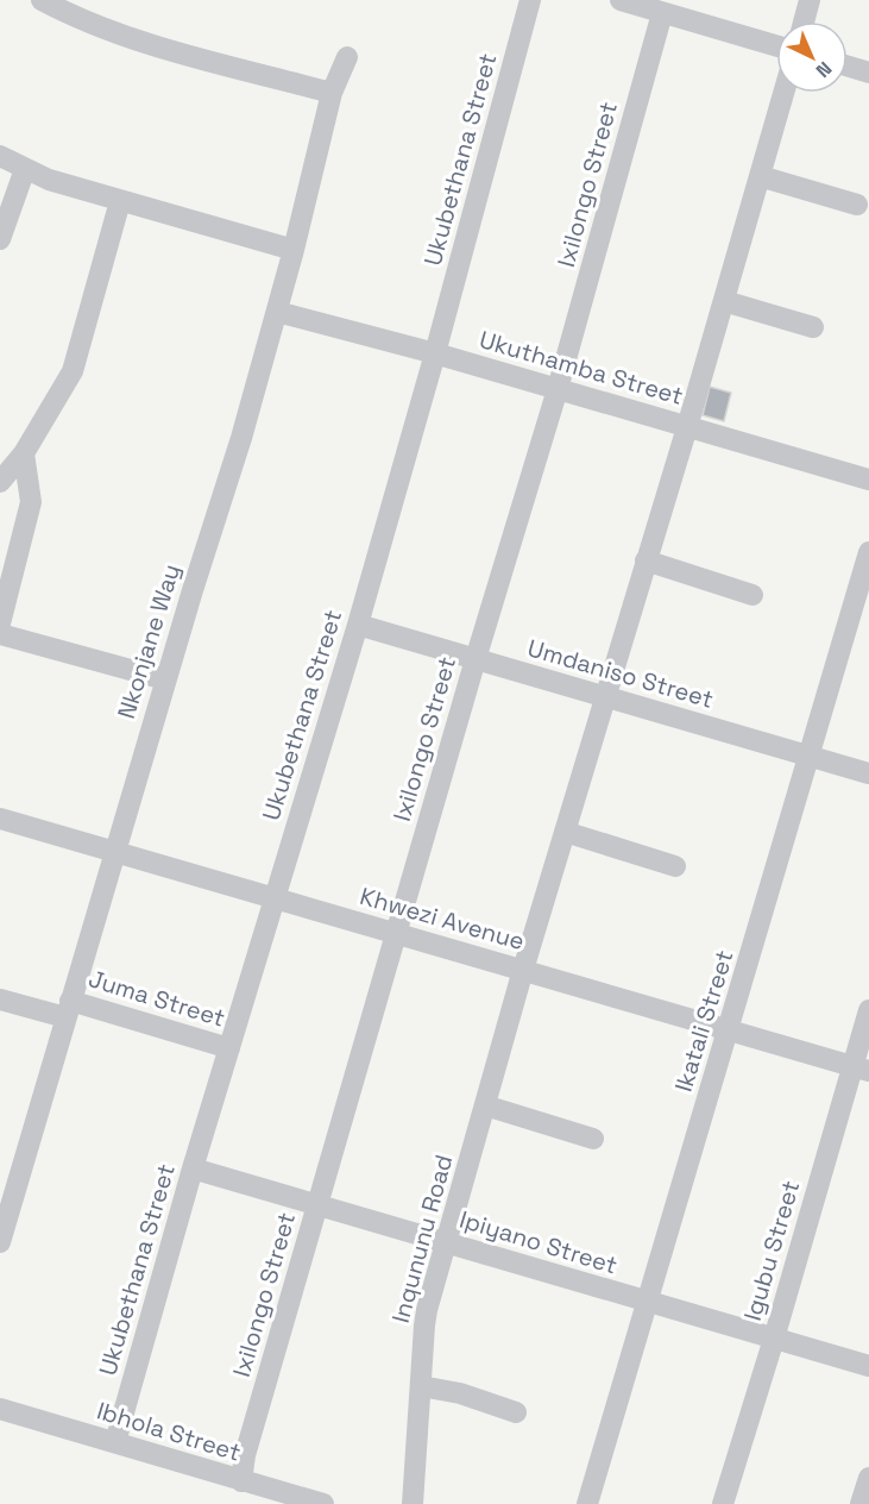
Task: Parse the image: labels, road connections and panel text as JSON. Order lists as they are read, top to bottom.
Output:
{
  "streets": {
    "street": [
      "Ukubethana Street",
      "Ixilongo Street",
      "Ukuthamba Street",
      "Nkonjane Way",
      "Umdaniso Street",
      "Khwezi Avenue",
      "Juma Street",
      "Ikatali Street",
      "Inqununu Road",
      "Ipiyano Street",
      "Igubu Street",
      "Ibhola Street"
    ]
  },
  "crossings": [
    ["Ukubethana Street", "Ukuthamba Street"],
    ["Ukubethana Street", "Umdaniso Street"],
    ["Ukubethana Street", "Khwezi Avenue"],
    ["Ukubethana Street", "Juma Street"],
    ["Ukubethana Street", "Ipiyano Street"],
    ["Ukubethana Street", "Ibhola Street"],
    ["Ixilongo Street", "Ukuthamba Street"],
    ["Ixilongo Street", "Umdaniso Street"],
    ["Ixilongo Street", "Khwezi Avenue"],
    ["Ixilongo Street", "Ipiyano Street"],
    ["Ixilongo Street", "Ibhola Street"],
    ["Ukuthamba Street", "Nkonjane Way"],
    ["Ukuthamba Street", "Inqununu Road"],
    ["Nkonjane Way", "Khwezi Avenue"],
    ["Nkonjane Way", "Juma Street"],
    ["Umdaniso Street", "Ikatali Street"],
    ["Umdaniso Street", "Inqununu Road"],
    ["Khwezi Avenue", "Ikatali Street"],
    ["Khwezi Avenue", "Inqununu Road"],
    ["Khwezi Avenue", "Igubu Street"],
    ["Ikatali Street", "Ipiyano Street"],
    ["Inqununu Road", "Ipiyano Street"],
    ["Ipiyano Street", "Igubu Street"]
  ],
  "north": "bottom right"
}
